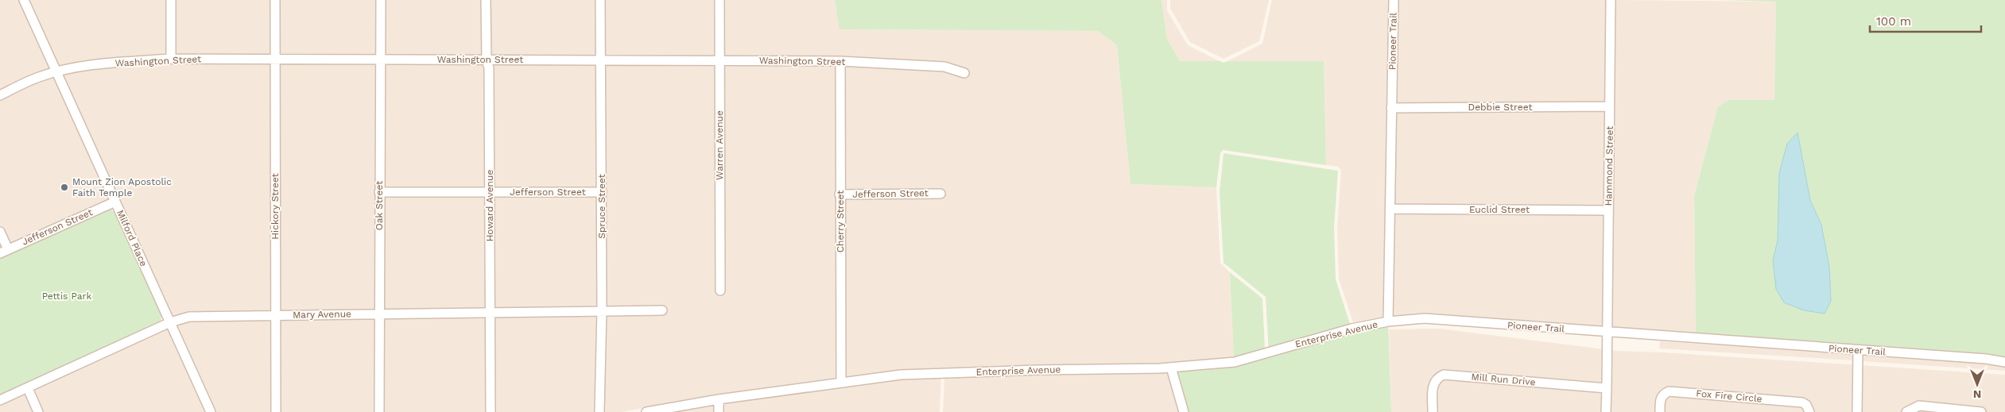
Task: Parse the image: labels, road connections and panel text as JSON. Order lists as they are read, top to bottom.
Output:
{
  "streets": {
    "street": [
      "Pioneer Trail",
      "Washington Street",
      "Debbie Street",
      "Warren Avenue",
      "Hammond Street",
      "Jefferson Street",
      "Oak Street",
      "Howard Avenue",
      "Hickory Street",
      "Spruce Street",
      "Euclid Street",
      "Cherry Street",
      "Milford Place",
      "Mary Avenue",
      "Enterprise Avenue",
      "Mill Run Drive",
      "Fox Fire Circle"
    ]
  },
  "crossings": [
    ["Pioneer Trail", "Debbie Street"],
    ["Pioneer Trail", "Hammond Street"],
    ["Pioneer Trail", "Euclid Street"],
    ["Pioneer Trail", "Enterprise Avenue"],
    ["Washington Street", "Warren Avenue"],
    ["Washington Street", "Oak Street"],
    ["Washington Street", "Howard Avenue"],
    ["Washington Street", "Hickory Street"],
    ["Washington Street", "Spruce Street"],
    ["Washington Street", "Cherry Street"],
    ["Washington Street", "Milford Place"],
    ["Debbie Street", "Hammond Street"],
    ["Hammond Street", "Euclid Street"],
    ["Jefferson Street", "Oak Street"],
    ["Jefferson Street", "Howard Avenue"],
    ["Jefferson Street", "Spruce Street"],
    ["Jefferson Street", "Cherry Street"],
    ["Jefferson Street", "Milford Place"],
    ["Oak Street", "Mary Avenue"],
    ["Howard Avenue", "Mary Avenue"],
    ["Hickory Street", "Mary Avenue"],
    ["Spruce Street", "Mary Avenue"],
    ["Cherry Street", "Enterprise Avenue"],
    ["Milford Place", "Mary Avenue"]
  ],
  "parks": ["Pettis Park"],
  "places": ["Mount Zion Apostolic Faith Temple"],
  "scale_bar": "100 m",
  "north": "bottom"
}
